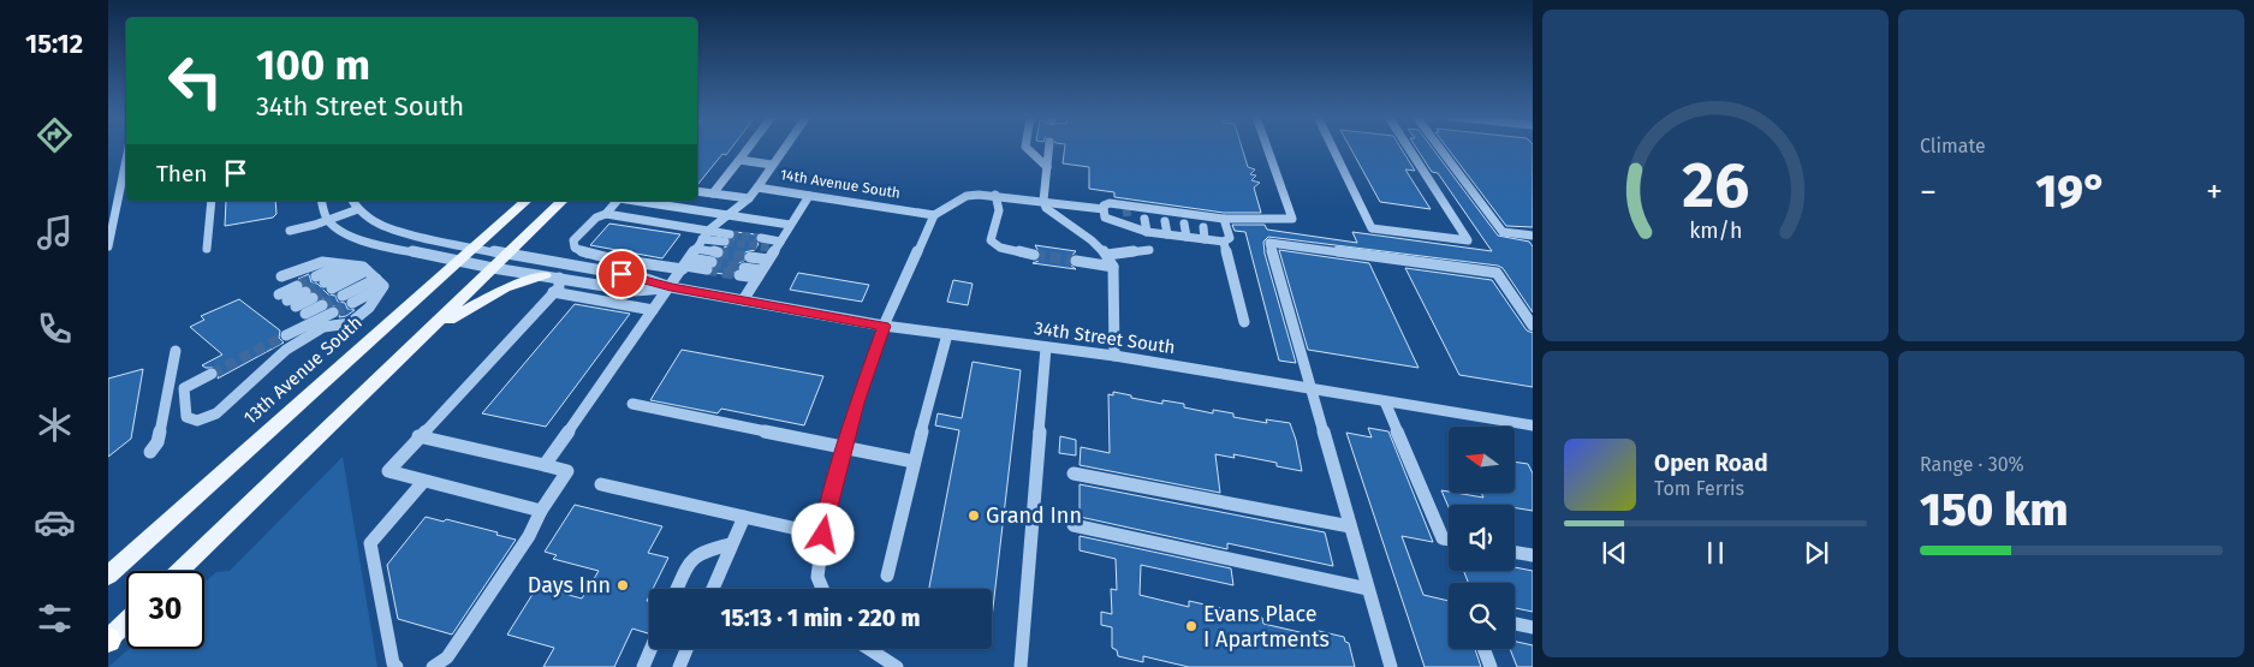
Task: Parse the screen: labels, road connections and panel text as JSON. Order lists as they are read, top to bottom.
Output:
{
  "streets": {
    "main road": ["13th Avenue South"],
    "street": ["14th Avenue South", "34th Street South"]
  },
  "crossings": [
    ["34th Street South", "13th Avenue South"]
  ],
  "places": ["Grand Inn", "Days Inn", "Evans Place I Apartments"],
  "north": "left",
  "page": {
    "tabs": "15:12",
    "tile": [
      "Climate",
      ["Range · 30%", "150 km"]
    ],
    "turn": ["100 m", "34th Street South"],
    "then": "Then",
    "heat": ["−", "19°", "+"],
    "song": ["Open Road", "Tom Ferris"],
    "limit": "30",
    "trip": "15:13 · 1 min · 220 m",
    "gauge": ["26", "km/h"]
  }
}
